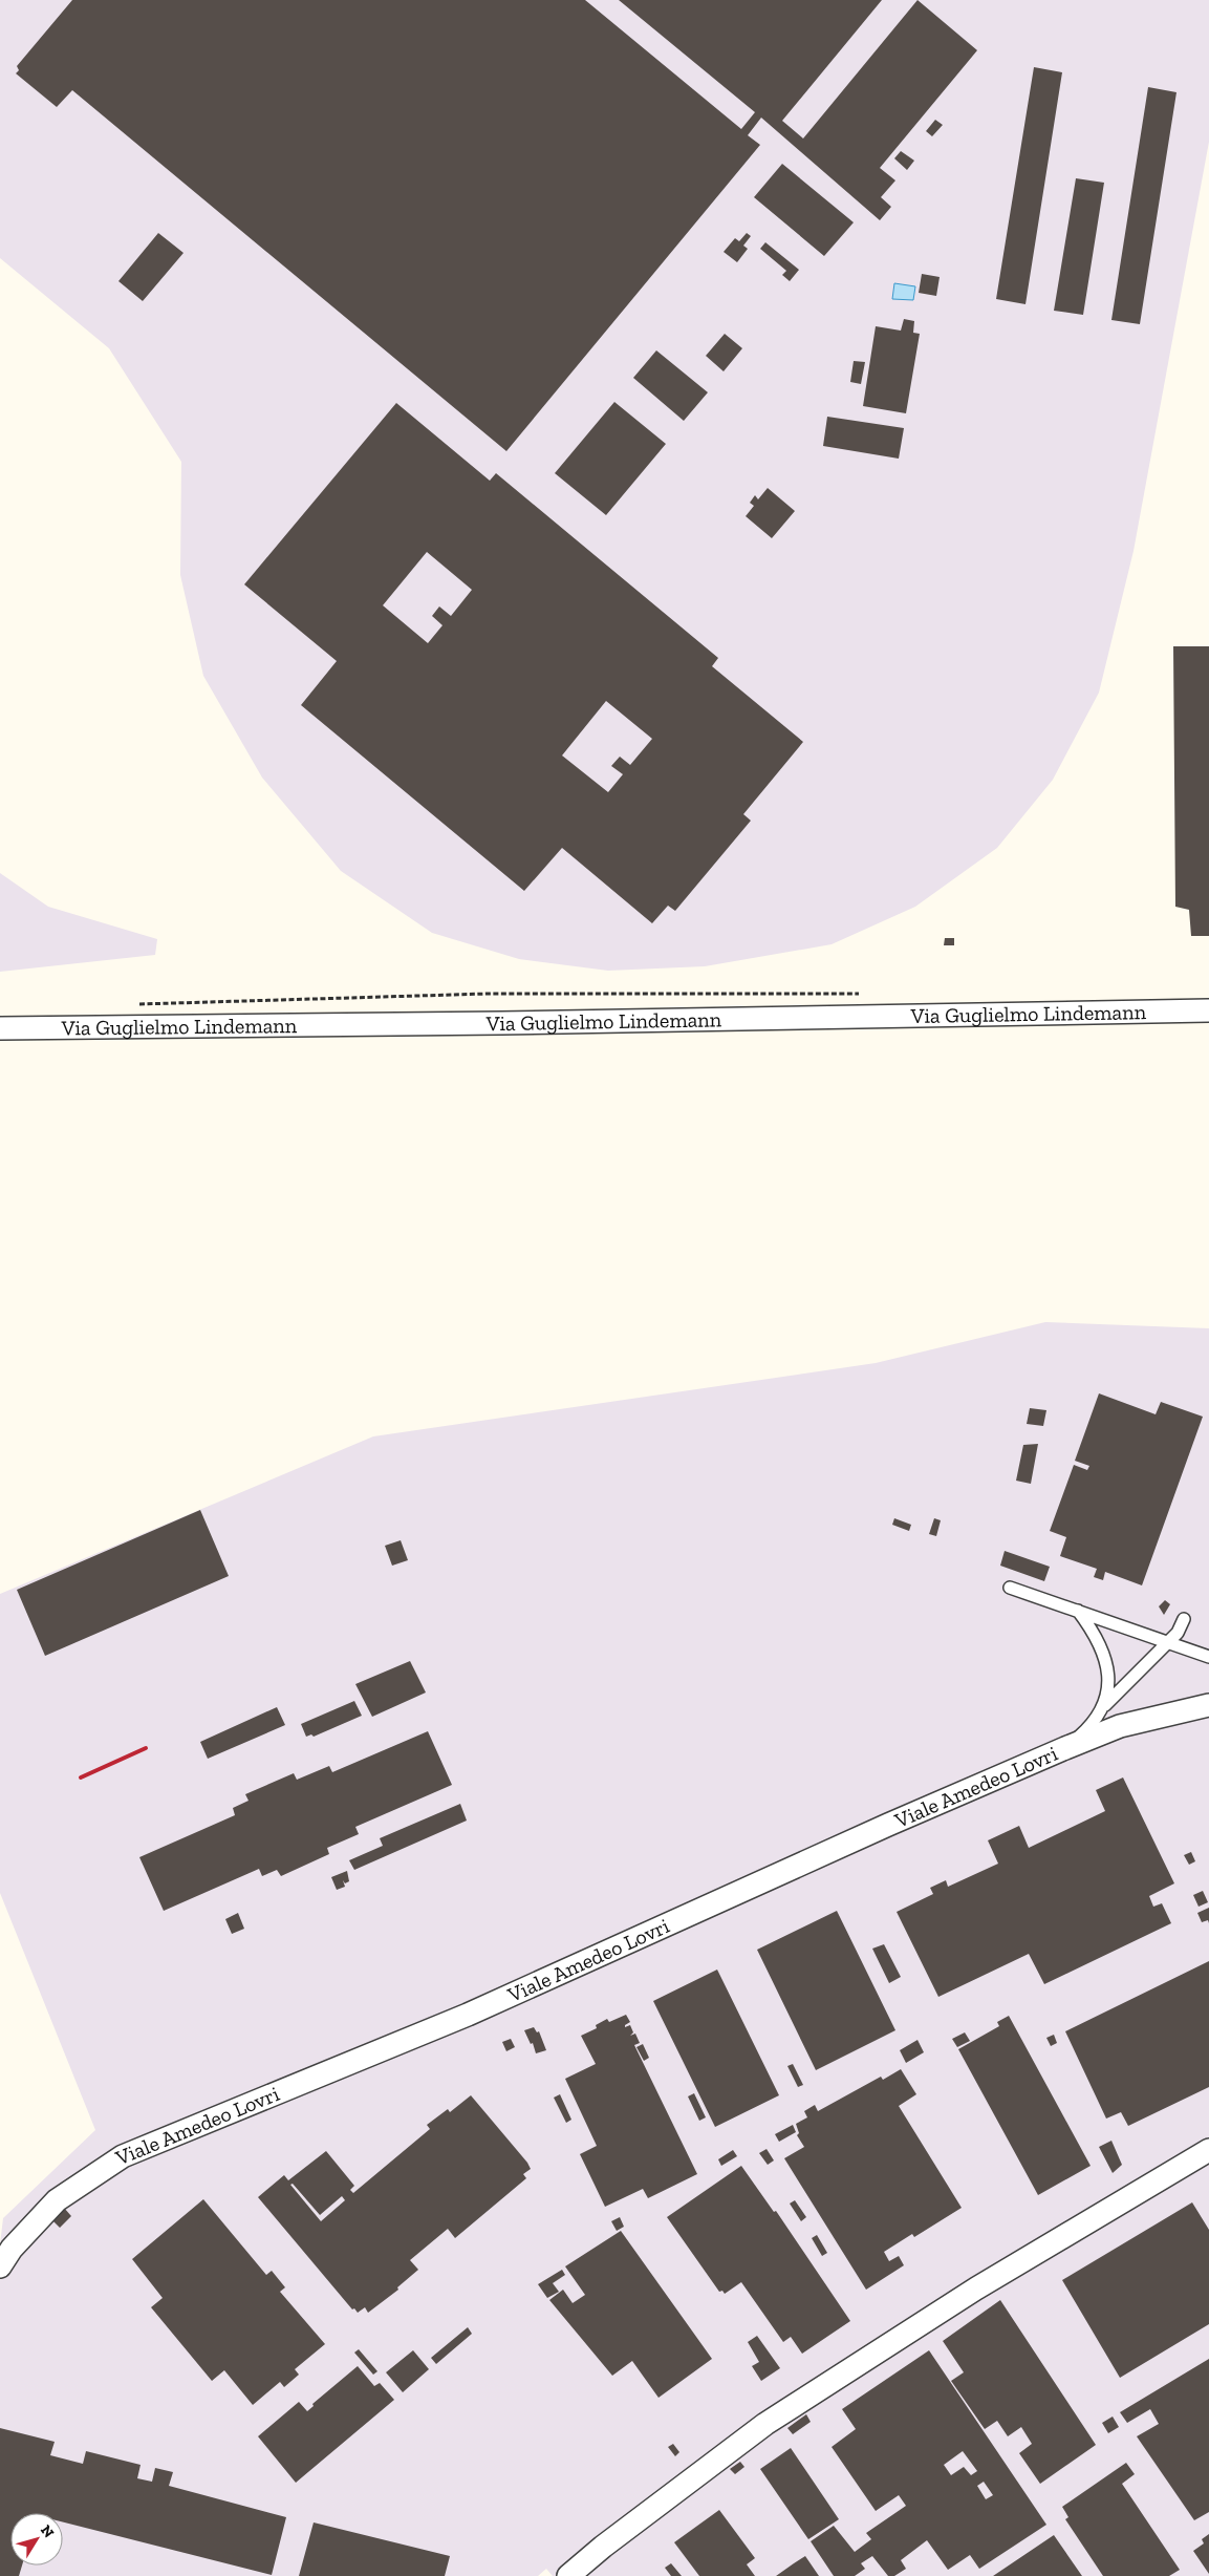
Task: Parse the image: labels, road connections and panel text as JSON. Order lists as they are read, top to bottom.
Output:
{
  "streets": {
    "street": ["Via Guglielmo Lindemann", "Viale Amedeo Lovri"]
  },
  "north": "top right"
}
